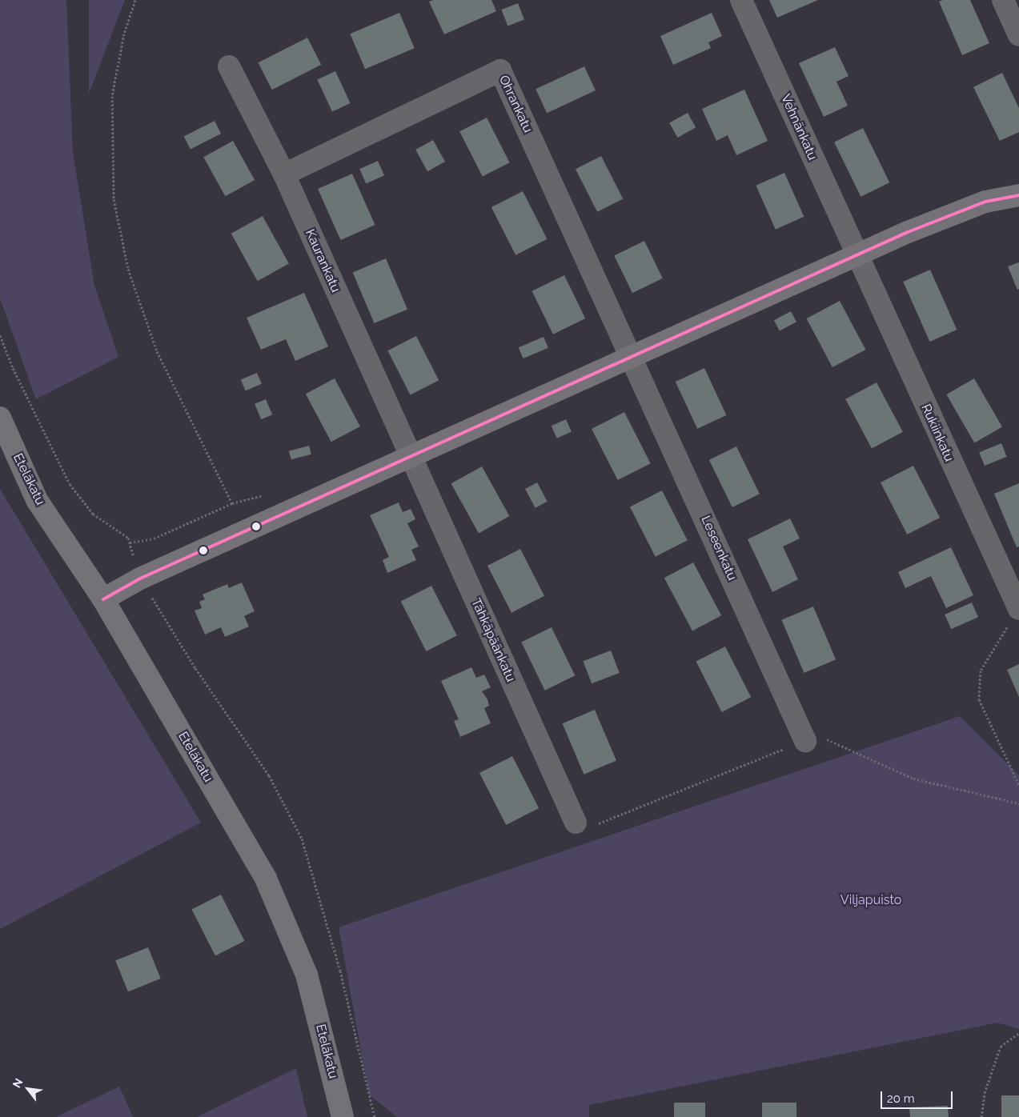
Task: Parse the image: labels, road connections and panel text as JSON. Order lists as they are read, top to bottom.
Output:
{
  "streets": {
    "street": [
      "Ohrankatu",
      "Vehnänkatu",
      "Kaurankatu",
      "Rukiinkatu",
      "Eteläkatu",
      "Leseenkatu",
      "Tähkäpäänkatu"
    ]
  },
  "crossings": [
    ["Ohrankatu", "Kaurankatu"],
    ["Ohrankatu", "Leseenkatu"],
    ["Vehnänkatu", "Rukiinkatu"],
    ["Kaurankatu", "Tähkäpäänkatu"]
  ],
  "parks": ["Viljapuisto"],
  "scale_bar": "20 m",
  "north": "top left"
}
